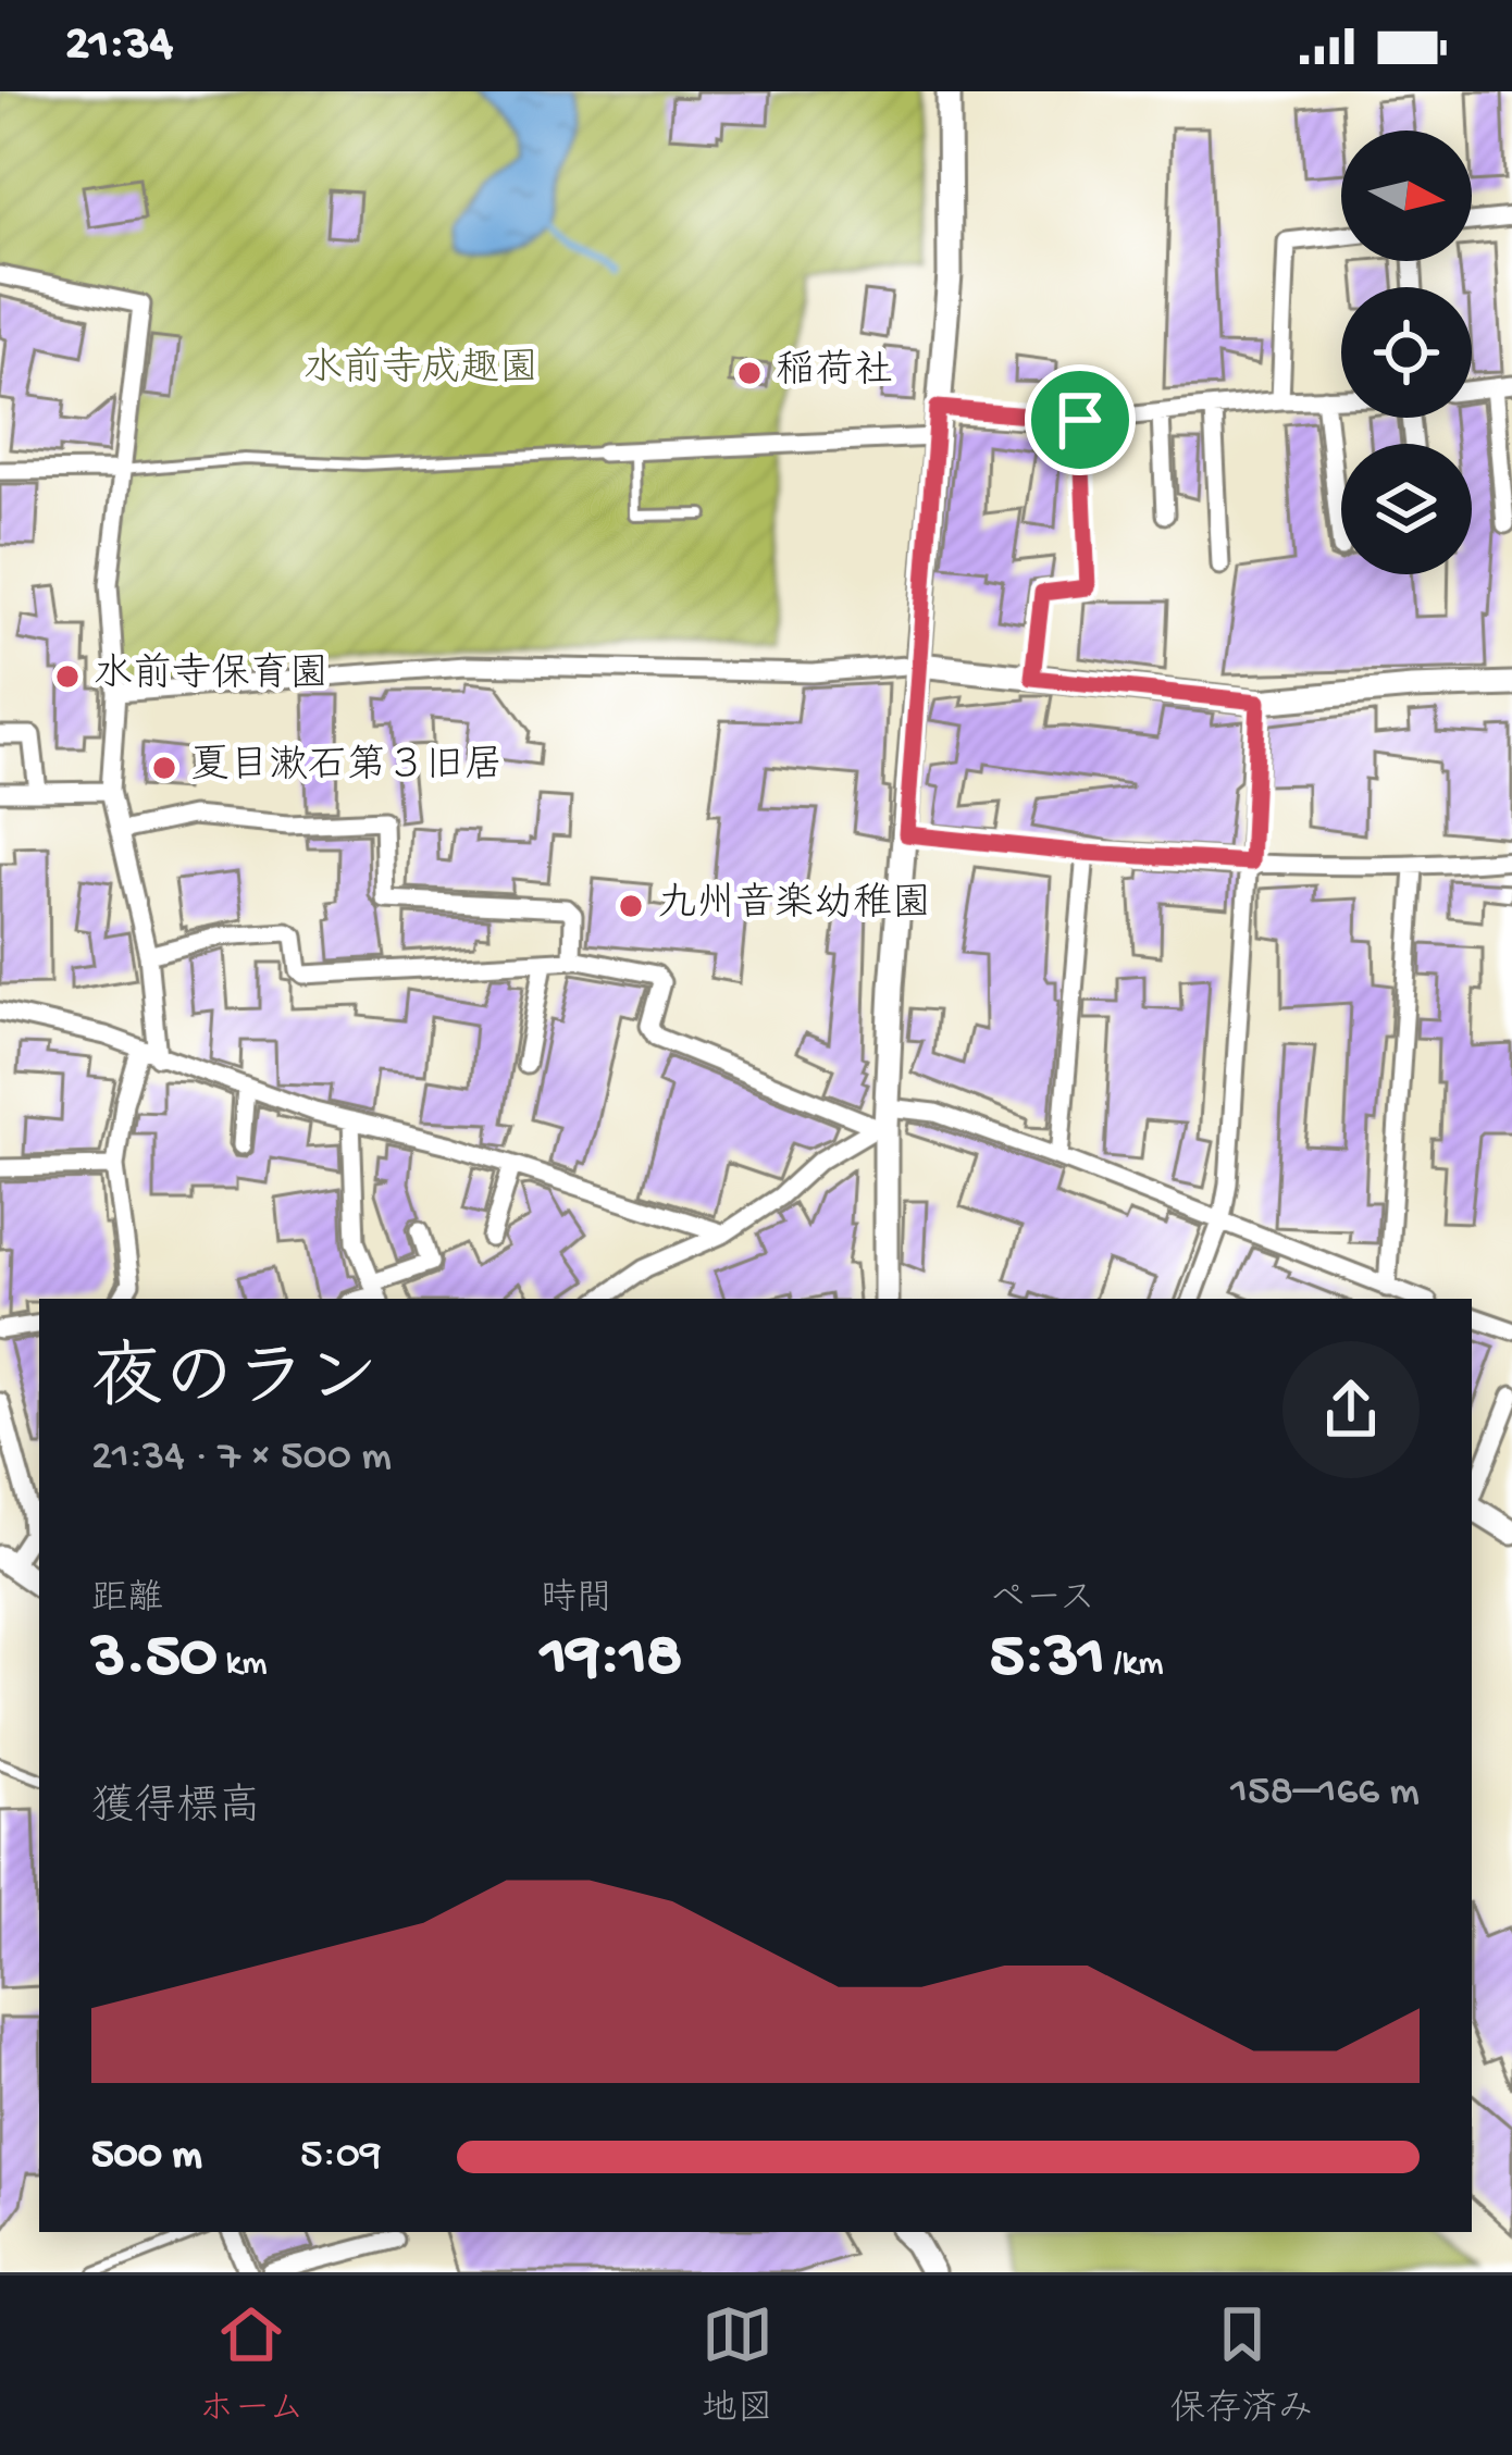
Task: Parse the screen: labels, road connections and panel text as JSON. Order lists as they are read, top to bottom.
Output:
{
  "parks": ["水前寺成趣園"],
  "places": [
    "稲荷社",
    "水前寺保育園",
    "夏目漱石第３旧居",
    "九州音楽幼稚園"
  ],
  "north": "right",
  "page": {
    "status": "21:34",
    "heading": ["夜のラン", "21:34 · 7 × 500 m"],
    "stats": [
      ["距離", "3.50 km"],
      ["時間", "19:18"],
      ["ペース", "5:31 /km"]
    ],
    "chart": ["獲得標高", "158–166 m"],
    "list": [
      {
        "name": "500 m",
        "note": "5:09"
      }
    ],
    "tabs": ["ホーム", "地図", "保存済み"]
  }
}
